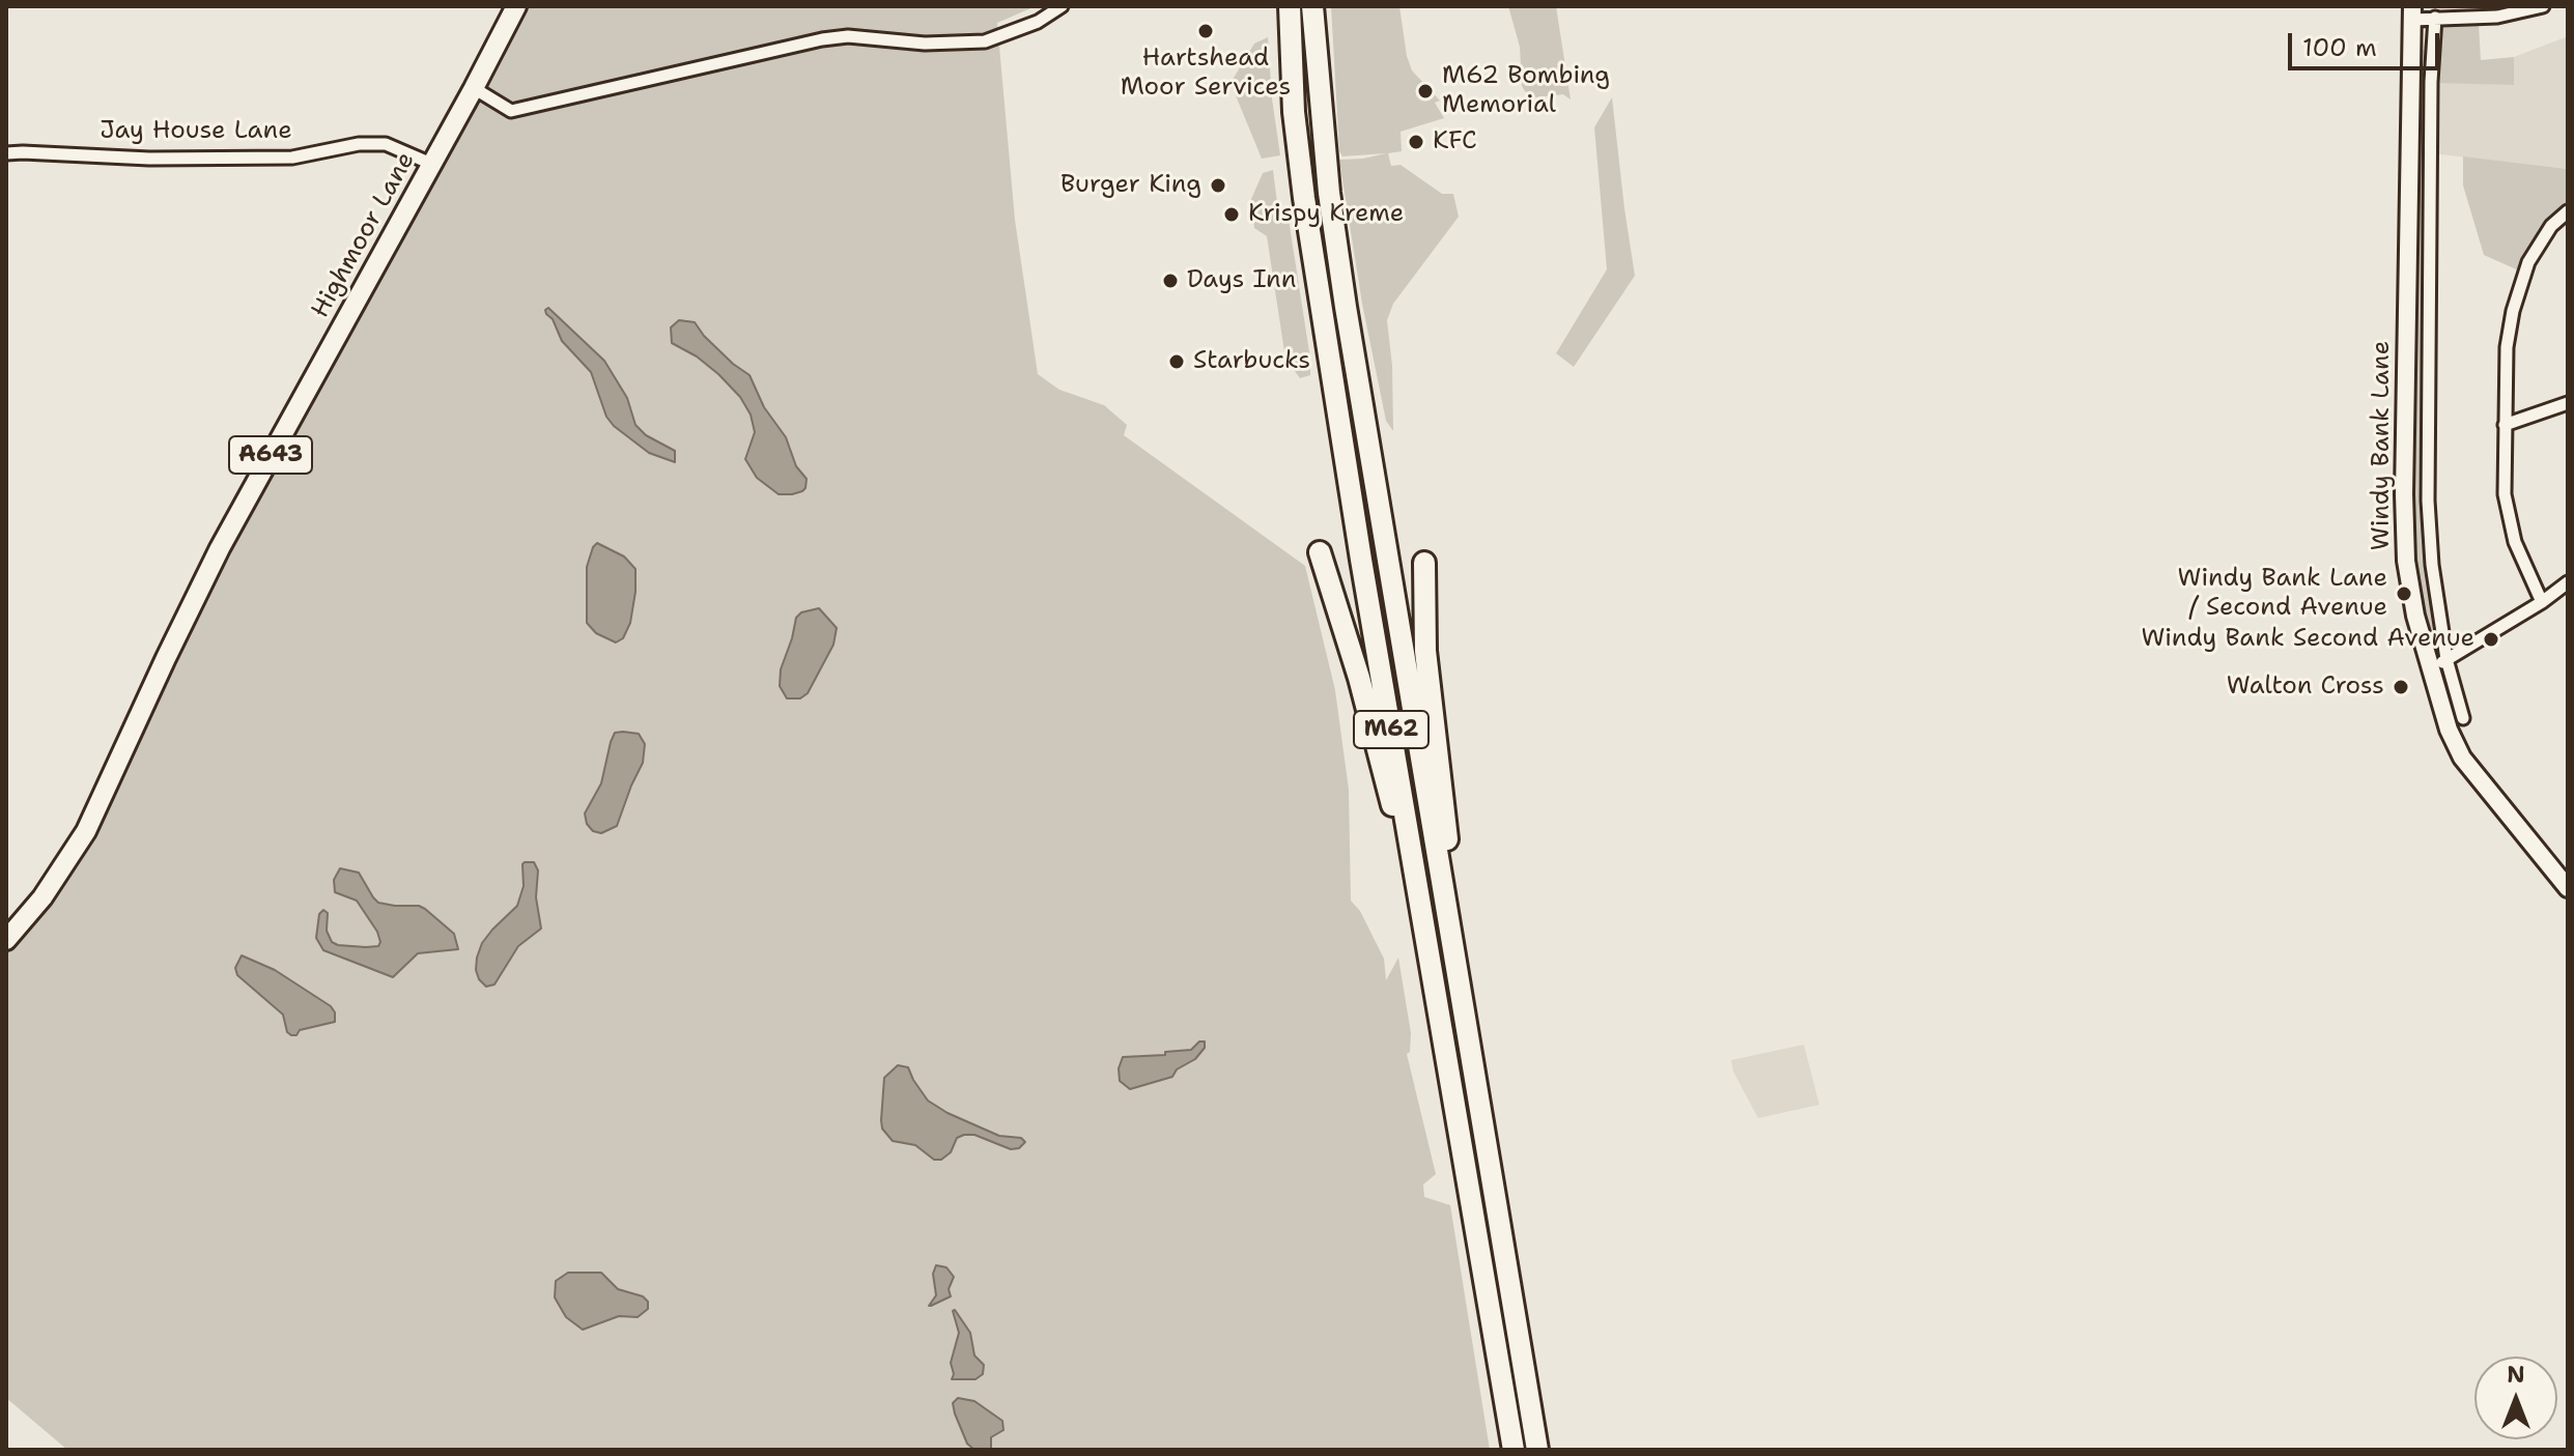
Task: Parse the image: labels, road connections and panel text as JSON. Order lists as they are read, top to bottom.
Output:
{
  "streets": {
    "highway": ["M62"],
    "main road": ["Highmoor Lane", "Windy Bank Lane", "A643"],
    "street": ["Jay House Lane"]
  },
  "crossings": [
    ["Jay House Lane", "Highmoor Lane"],
    ["Highmoor Lane", "A643"]
  ],
  "places": [
    "Hartshead Moor Services",
    "M62 Bombing Memorial",
    "KFC",
    "Burger King",
    "Krispy Kreme",
    "Days Inn",
    "Starbucks",
    "Windy Bank Lane / Second Avenue",
    "Windy Bank Second Avenue",
    "Walton Cross"
  ],
  "scale_bar": "100 m",
  "north": "top"
}
